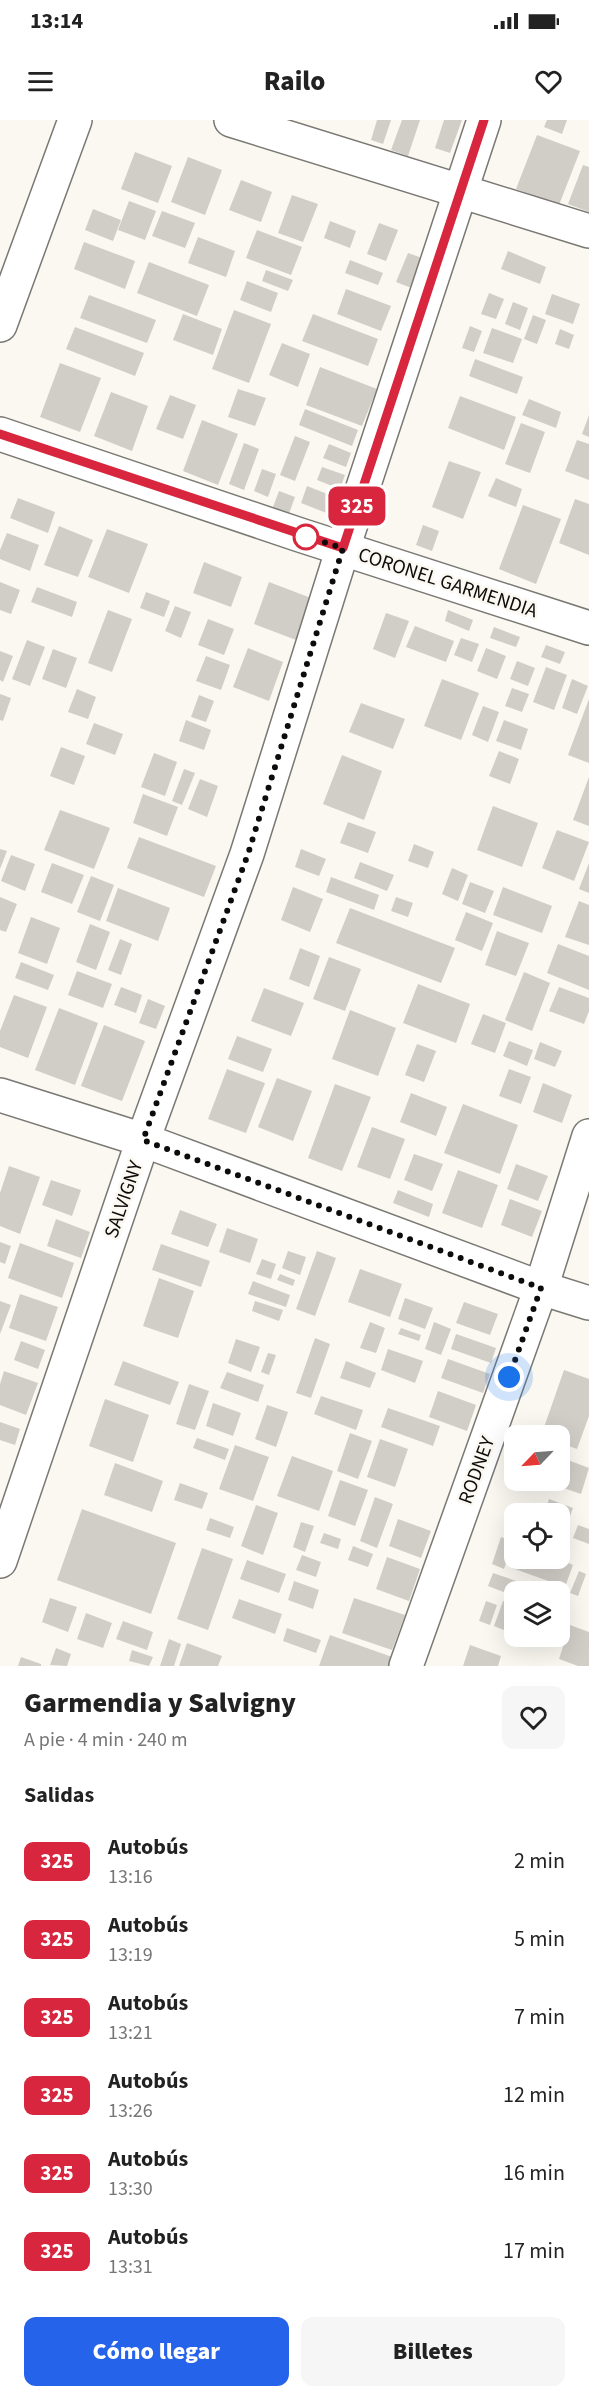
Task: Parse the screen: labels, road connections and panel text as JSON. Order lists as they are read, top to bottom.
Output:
{
  "streets": {
    "street": ["CORONEL GARMENDIA", "SALVIGNY", "RODNEY"]
  },
  "crossings": [
    ["CORONEL GARMENDIA", "SALVIGNY"]
  ],
  "lines": ["bus line 325"],
  "north": "bottom left",
  "page": {
    "status": "13:14",
    "header": "Railo",
    "on_map": "325",
    "heading": [
      ["Garmendia y Salvigny", "A pie · 4 min · 240 m"],
      "Salidas"
    ],
    "list": [
      {
        "mark": "325",
        "name": "Autobús",
        "note": "13:16",
        "value": "2 min"
      },
      {
        "mark": "325",
        "name": "Autobús",
        "note": "13:19",
        "value": "5 min"
      },
      {
        "mark": "325",
        "name": "Autobús",
        "note": "13:21",
        "value": "7 min"
      },
      {
        "mark": "325",
        "name": "Autobús",
        "note": "13:26",
        "value": "12 min"
      },
      {
        "mark": "325",
        "name": "Autobús",
        "note": "13:30",
        "value": "16 min"
      },
      {
        "mark": "325",
        "name": "Autobús",
        "note": "13:31",
        "value": "17 min"
      }
    ],
    "buttons": ["Cómo llegar", "Billetes"]
  }
}
